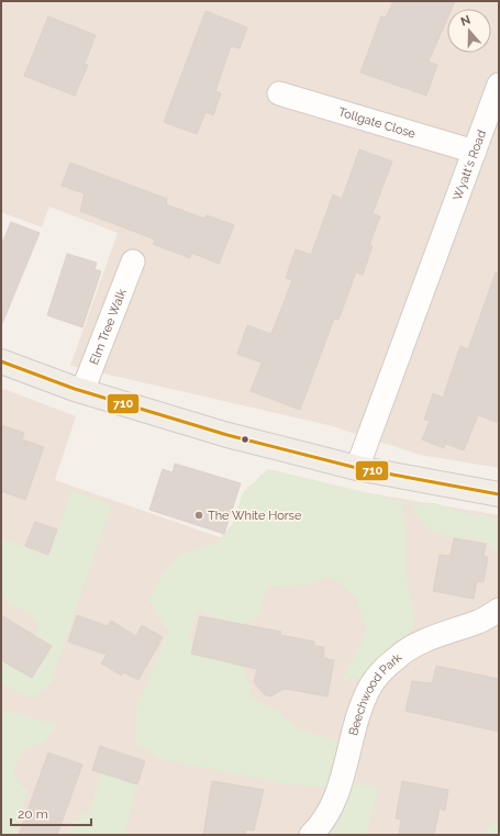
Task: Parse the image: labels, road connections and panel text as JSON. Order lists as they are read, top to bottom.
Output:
{
  "streets": {
    "street": [
      "Tollgate Close",
      "Wyatt's Road",
      "Elm Tree Walk",
      "Beechwood Park"
    ]
  },
  "crossings": [
    ["Tollgate Close", "Wyatt's Road"]
  ],
  "places": ["The White Horse"],
  "lines": ["transit line 710"],
  "scale_bar": "20 m",
  "north": "top"
}
